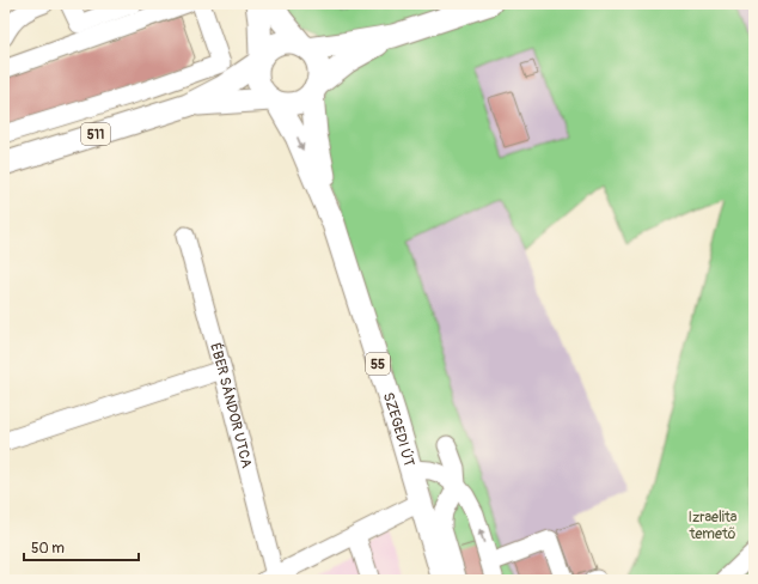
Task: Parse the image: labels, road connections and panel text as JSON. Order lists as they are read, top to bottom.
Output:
{
  "streets": {
    "main road": ["511", "55", "SZEGEDI ÚT"],
    "street": ["ÉBER SÁNDOR UTCA"]
  },
  "crossings": [
    ["511", "55"],
    ["55", "SZEGEDI ÚT"]
  ],
  "parks": ["Izraelita temető"],
  "scale_bar": "50 m"
}
